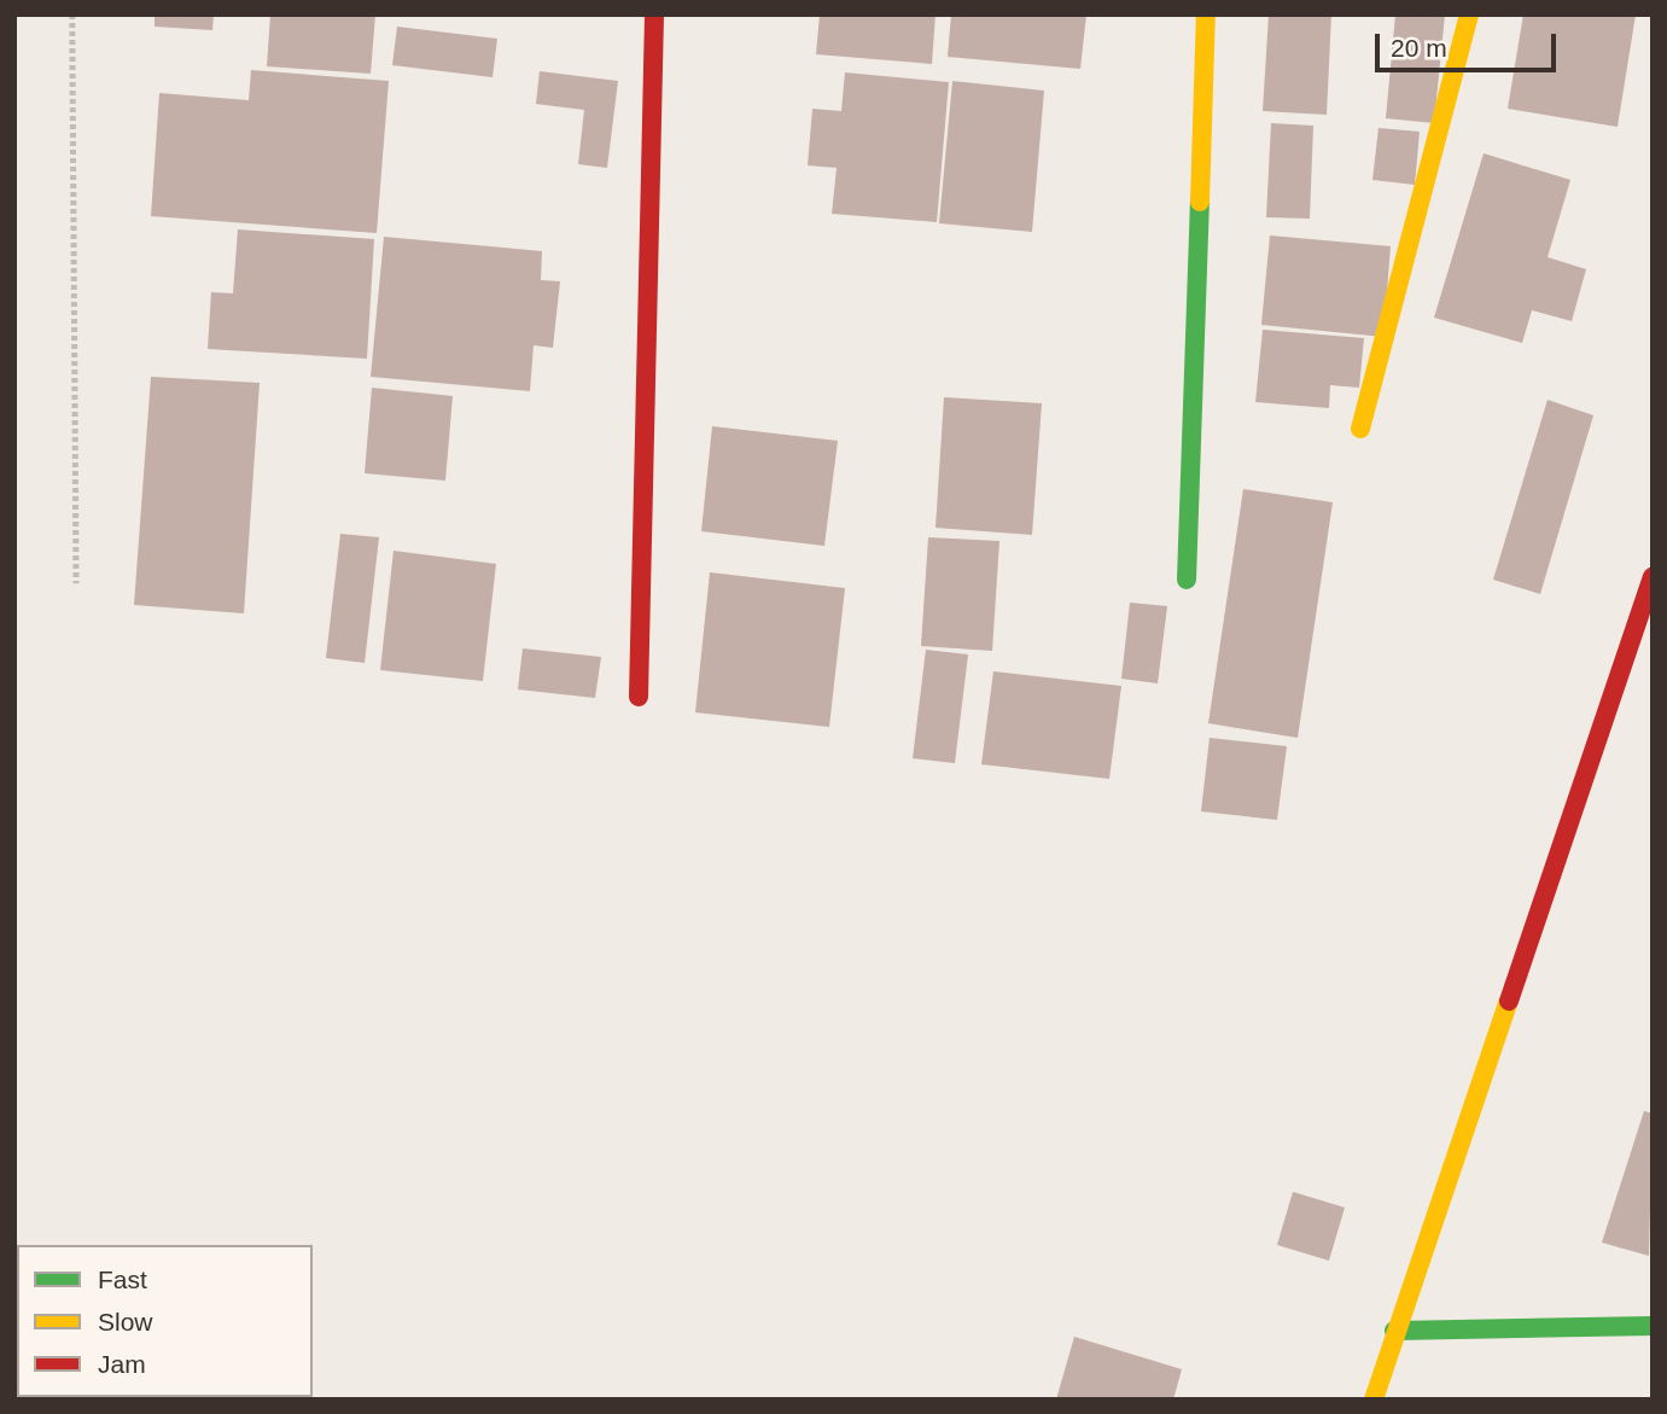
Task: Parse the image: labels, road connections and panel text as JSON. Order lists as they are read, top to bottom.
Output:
{
  "legend": ["Fast", "Slow", "Jam"],
  "scale_bar": "20 m"
}
